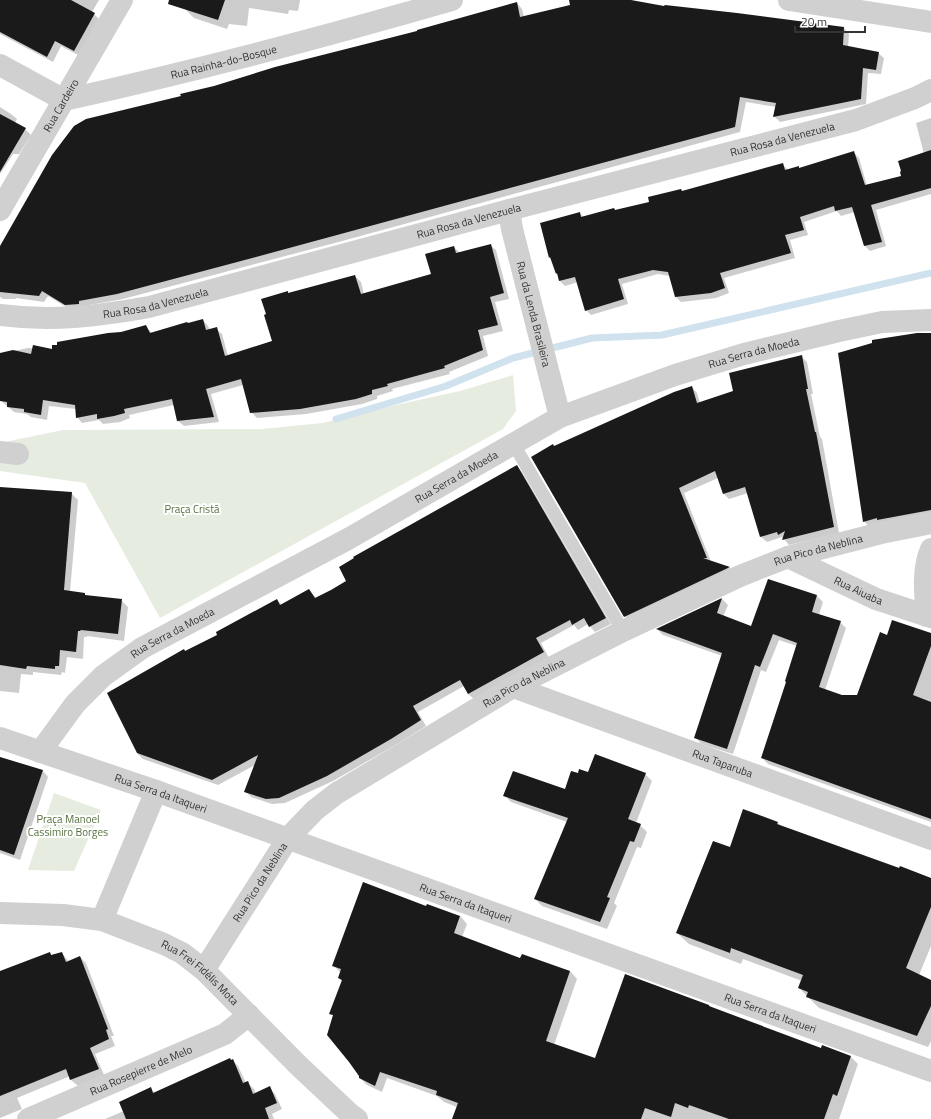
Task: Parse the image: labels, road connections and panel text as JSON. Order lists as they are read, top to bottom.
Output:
{
  "streets": {
    "street": [
      "Rua Rainha-do-Bosque",
      "Rua Cardeiro",
      "Rua Rosa da Venezuela",
      "Rua da Lenda Brasileira",
      "Rua Serra da Moeda",
      "Rua Pico da Neblina",
      "Rua Aiuaba",
      "Rua Taparuba",
      "Rua Serra da Itaqueri",
      "Rua Frei Fidélis Mota",
      "Rua Rosepierre de Melo"
    ]
  },
  "crossings": [
    ["Rua Rainha-do-Bosque", "Rua Cardeiro"],
    ["Rua Rosa da Venezuela", "Rua da Lenda Brasileira"],
    ["Rua da Lenda Brasileira", "Rua Serra da Moeda"],
    ["Rua Serra da Moeda", "Rua Serra da Itaqueri"],
    ["Rua Pico da Neblina", "Rua Aiuaba"],
    ["Rua Pico da Neblina", "Rua Taparuba"],
    ["Rua Pico da Neblina", "Rua Serra da Itaqueri"],
    ["Rua Pico da Neblina", "Rua Frei Fidélis Mota"],
    ["Rua Frei Fidélis Mota", "Rua Rosepierre de Melo"]
  ],
  "parks": ["Praça Cristã", "Praça Manoel Cassimiro Borges"],
  "scale_bar": "20 m"
}
